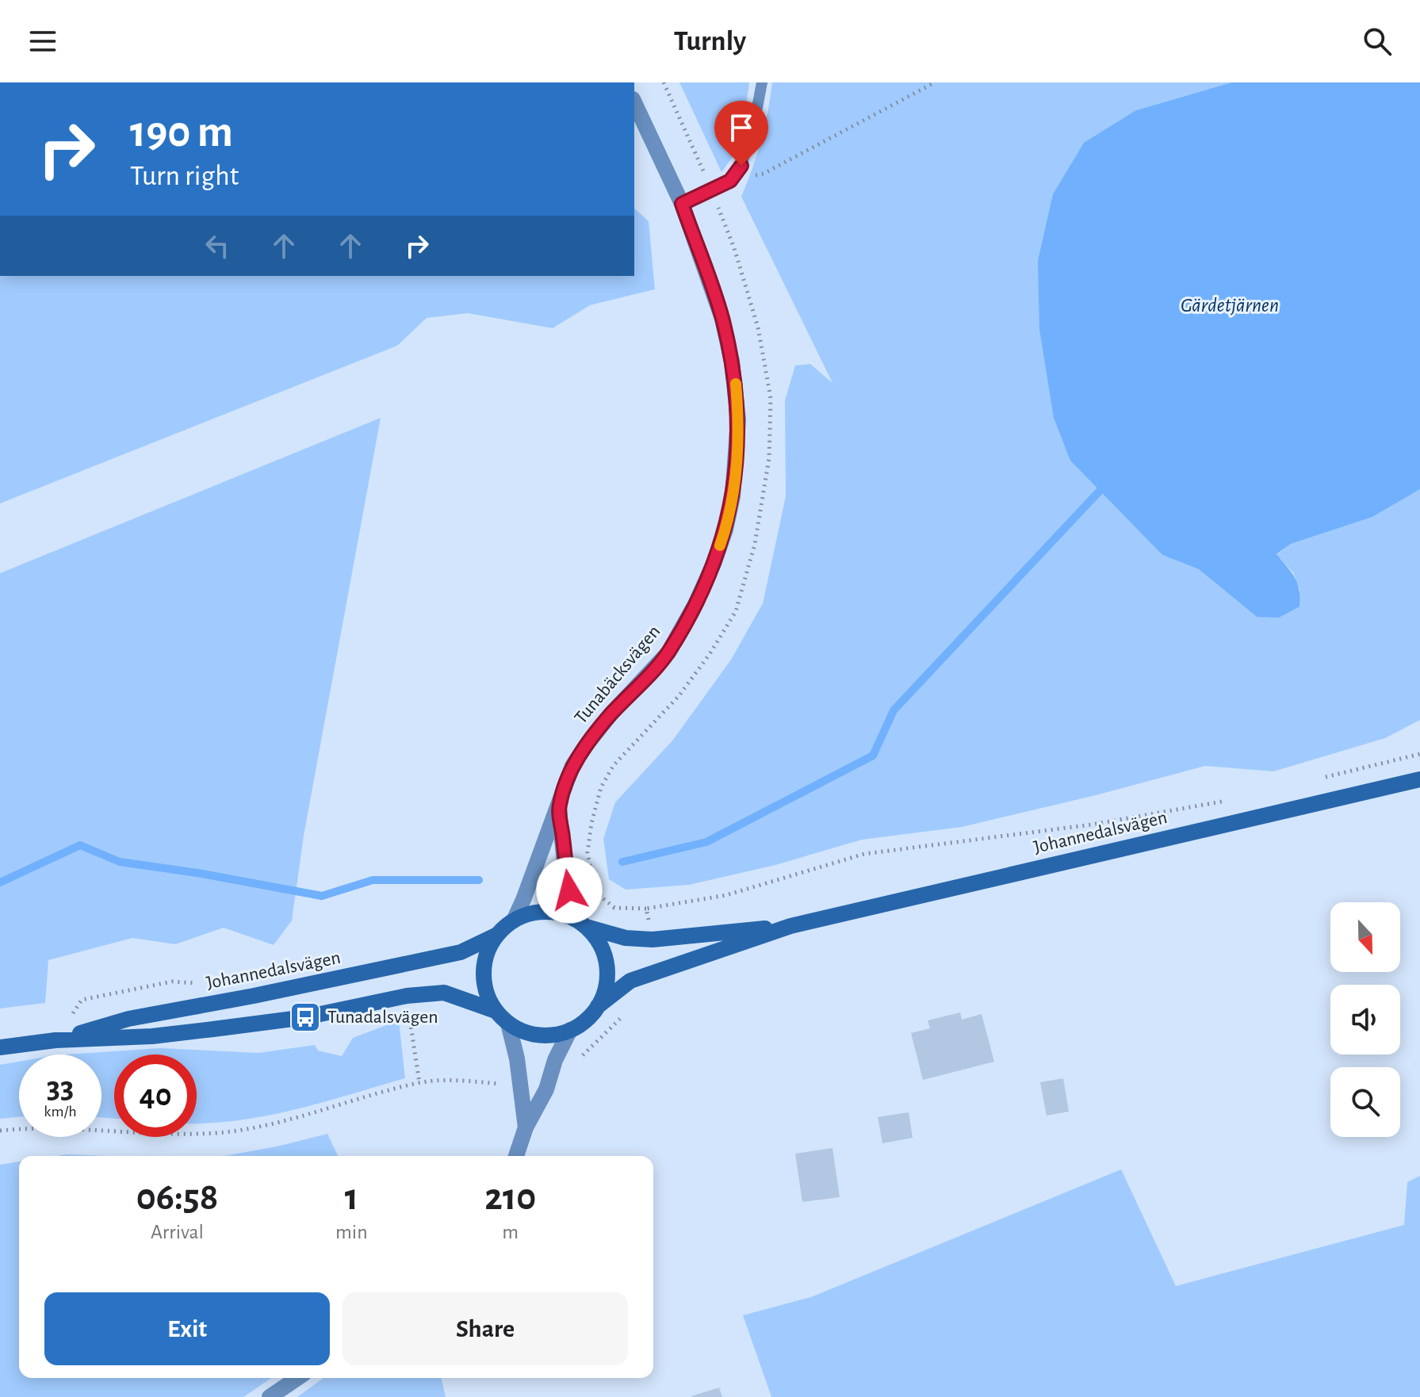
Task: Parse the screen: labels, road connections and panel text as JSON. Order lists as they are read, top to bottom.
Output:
{
  "streets": {
    "main road": ["Johannedalsvägen"],
    "street": ["Tunabäcksvägen"]
  },
  "crossings": [
    ["Tunabäcksvägen", "Johannedalsvägen"]
  ],
  "water": ["Gärdetjärnen"],
  "places": {
    "bus stop": ["Tunadalsvägen"]
  },
  "north": "bottom",
  "page": {
    "header": "Turnly",
    "turn": ["190 m", "Turn right"],
    "speed": "33 km/h",
    "limit": "40",
    "eta": [
      "06:58",
      "Arrival",
      "1",
      "min",
      "210",
      "m"
    ],
    "buttons": ["Exit", "Share"]
  }
}
